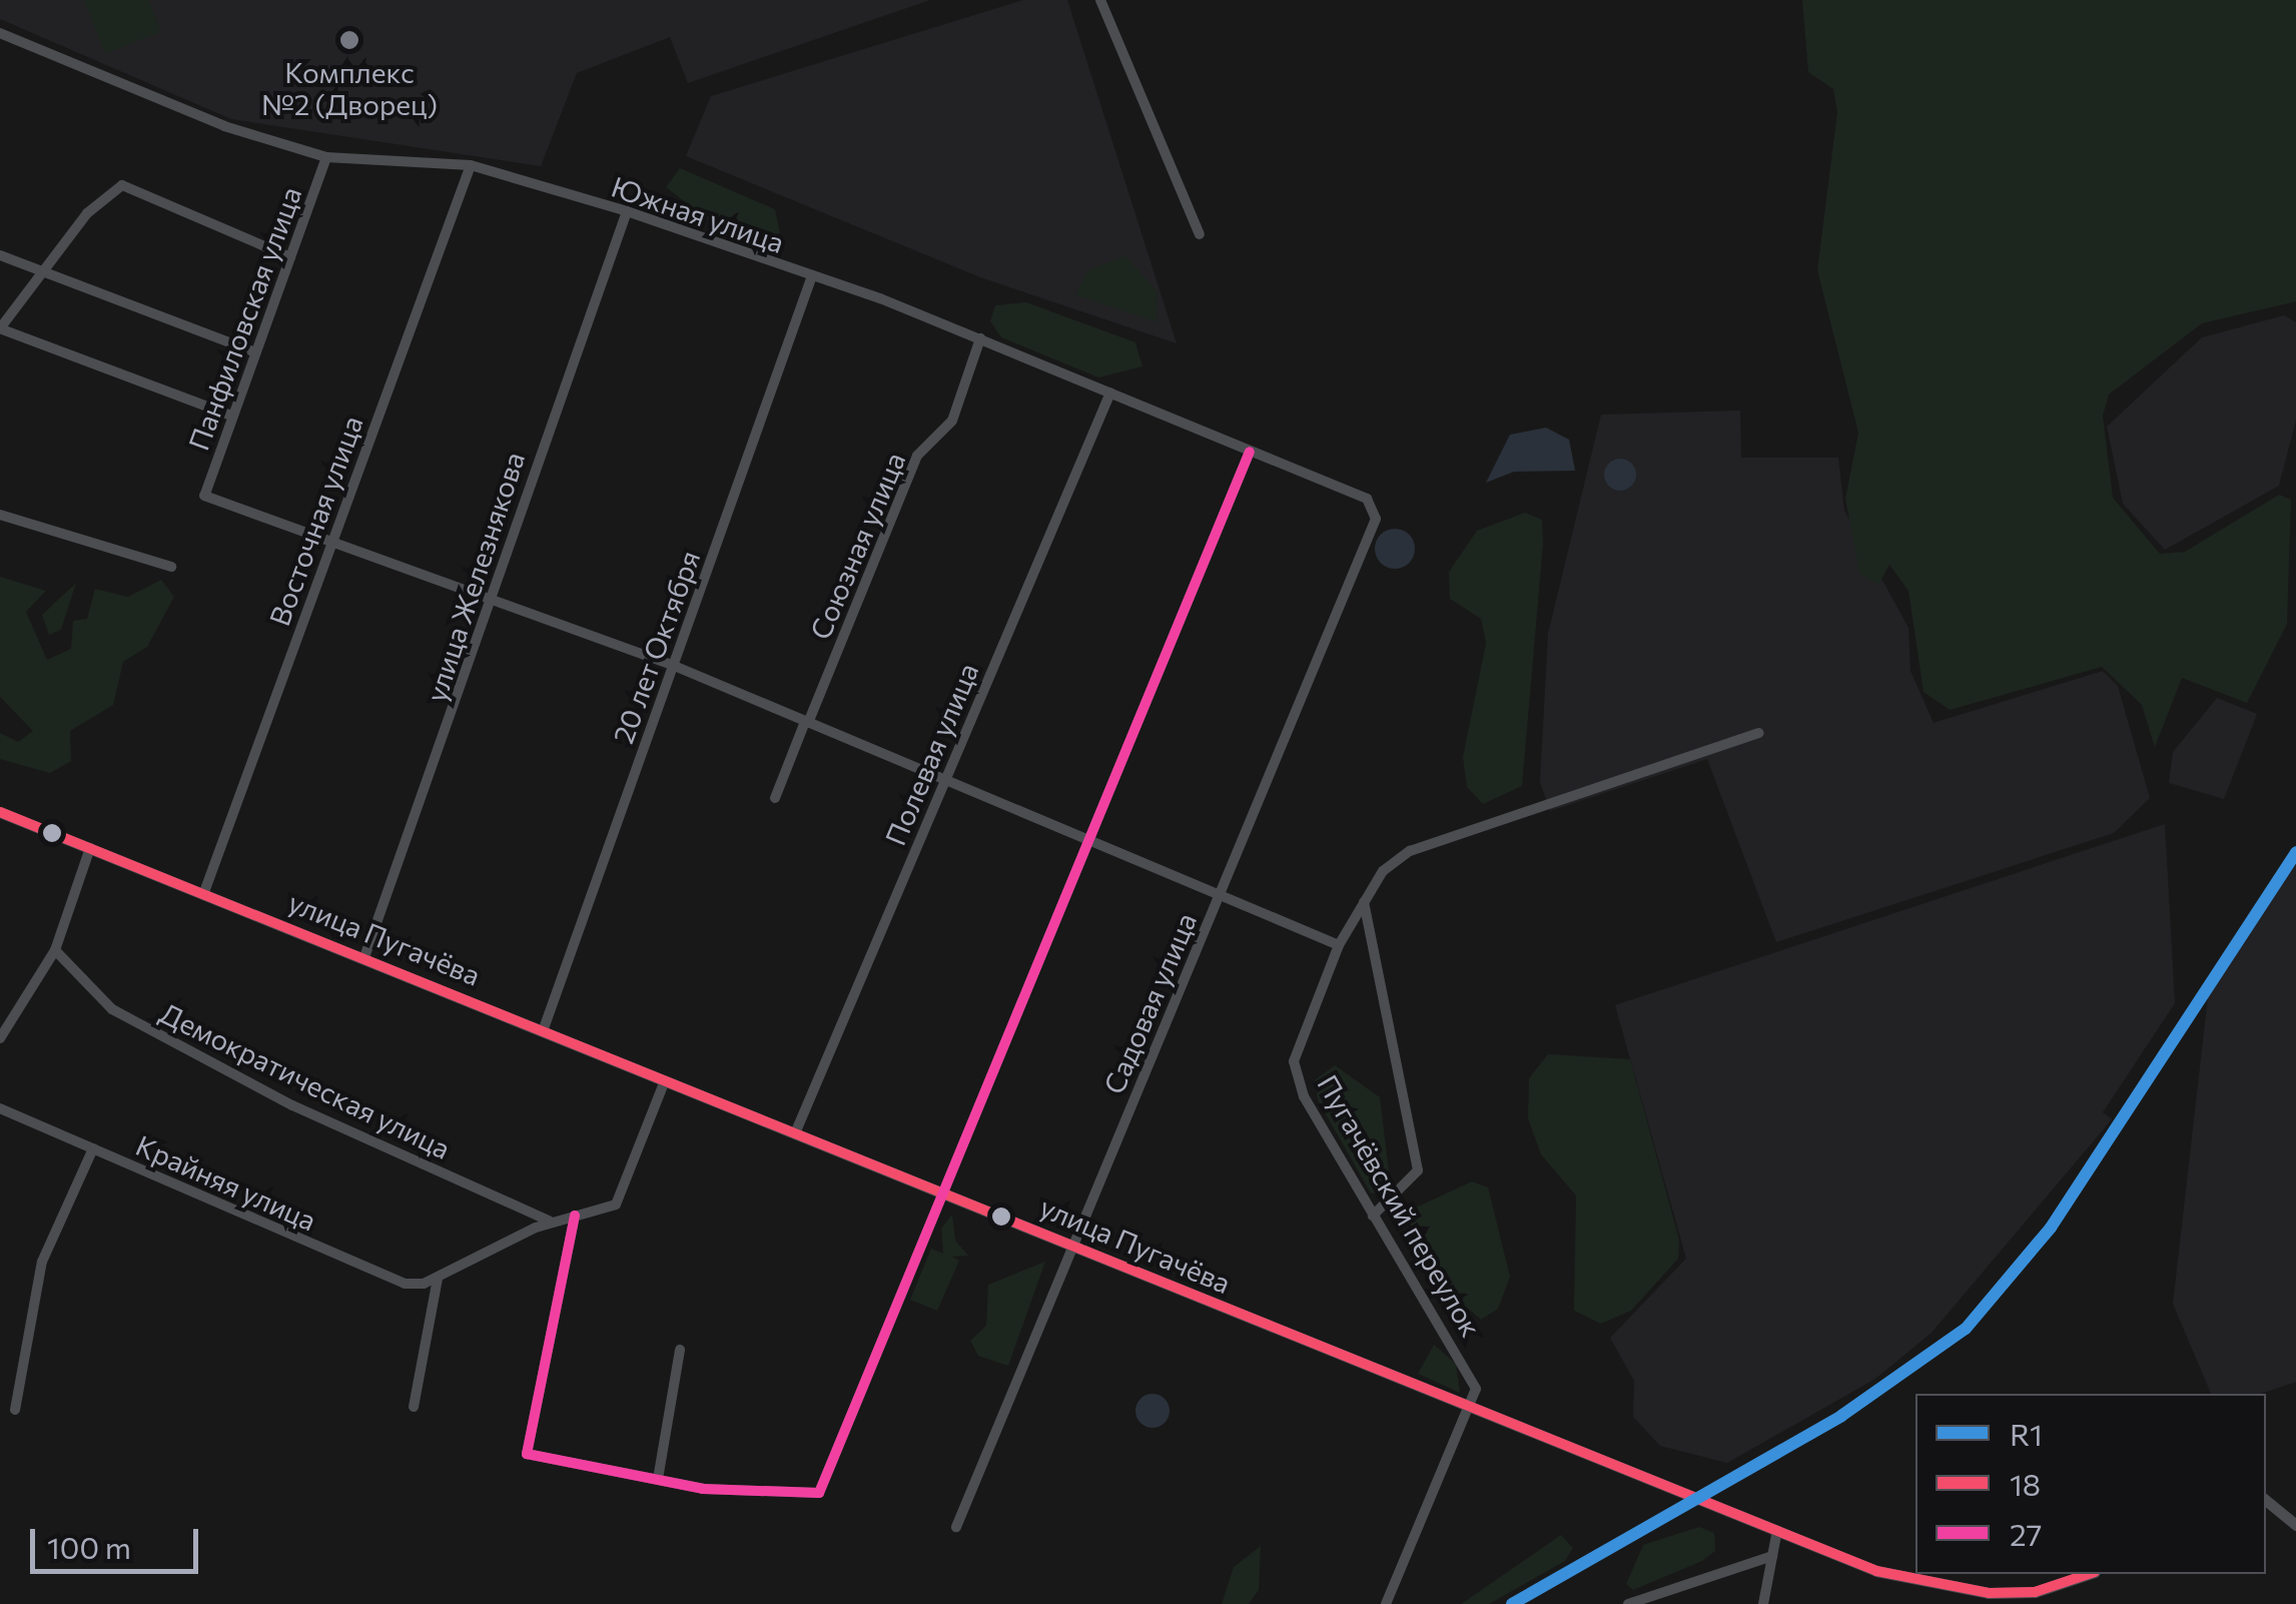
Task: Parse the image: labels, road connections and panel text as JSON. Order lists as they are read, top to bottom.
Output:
{
  "streets": {
    "street": [
      "Южная улица",
      "Панфиловская улица",
      "Восточная улица",
      "Союзная улица",
      "улица Железнякова",
      "20 лет Октября",
      "Полевая улица",
      "улица Пугачёва",
      "Садовая улица",
      "Демократическая улица",
      "Крайняя улица",
      "Пугачёвский переулок"
    ]
  },
  "crossings": [
    ["Южная улица", "Панфиловская улица"],
    ["Южная улица", "Восточная улица"],
    ["Южная улица", "Союзная улица"],
    ["Южная улица", "улица Железнякова"],
    ["Южная улица", "20 лет Октября"],
    ["Южная улица", "Полевая улица"],
    ["Южная улица", "Садовая улица"],
    ["Панфиловская улица", "Восточная улица"],
    ["Восточная улица", "улица Пугачёва"],
    ["улица Железнякова", "улица Пугачёва"],
    ["20 лет Октября", "улица Пугачёва"],
    ["Полевая улица", "улица Пугачёва"],
    ["улица Пугачёва", "Садовая улица"],
    ["улица Пугачёва", "Пугачёвский переулок"]
  ],
  "places": ["Комплекс №2 (Дворец)"],
  "lines": ["transit line 27", "transit line 18", "transit line R1"],
  "legend": ["R1", "18", "27"],
  "scale_bar": "100 m"
}
